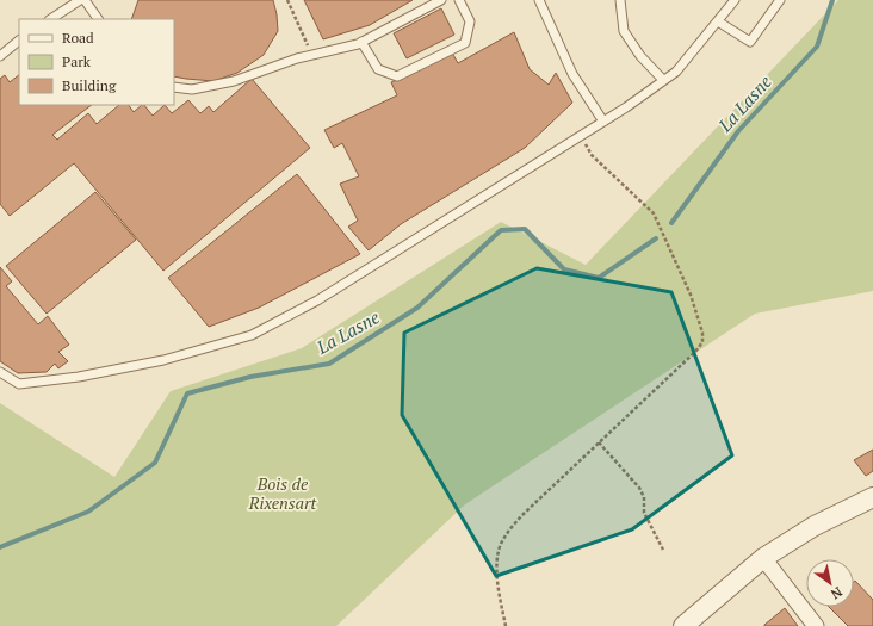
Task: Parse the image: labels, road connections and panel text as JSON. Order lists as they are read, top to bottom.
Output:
{
  "water": ["La Lasne"],
  "parks": ["Bois de Rixensart"],
  "legend": ["Road", "Park", "Building"],
  "north": "bottom right"
}
